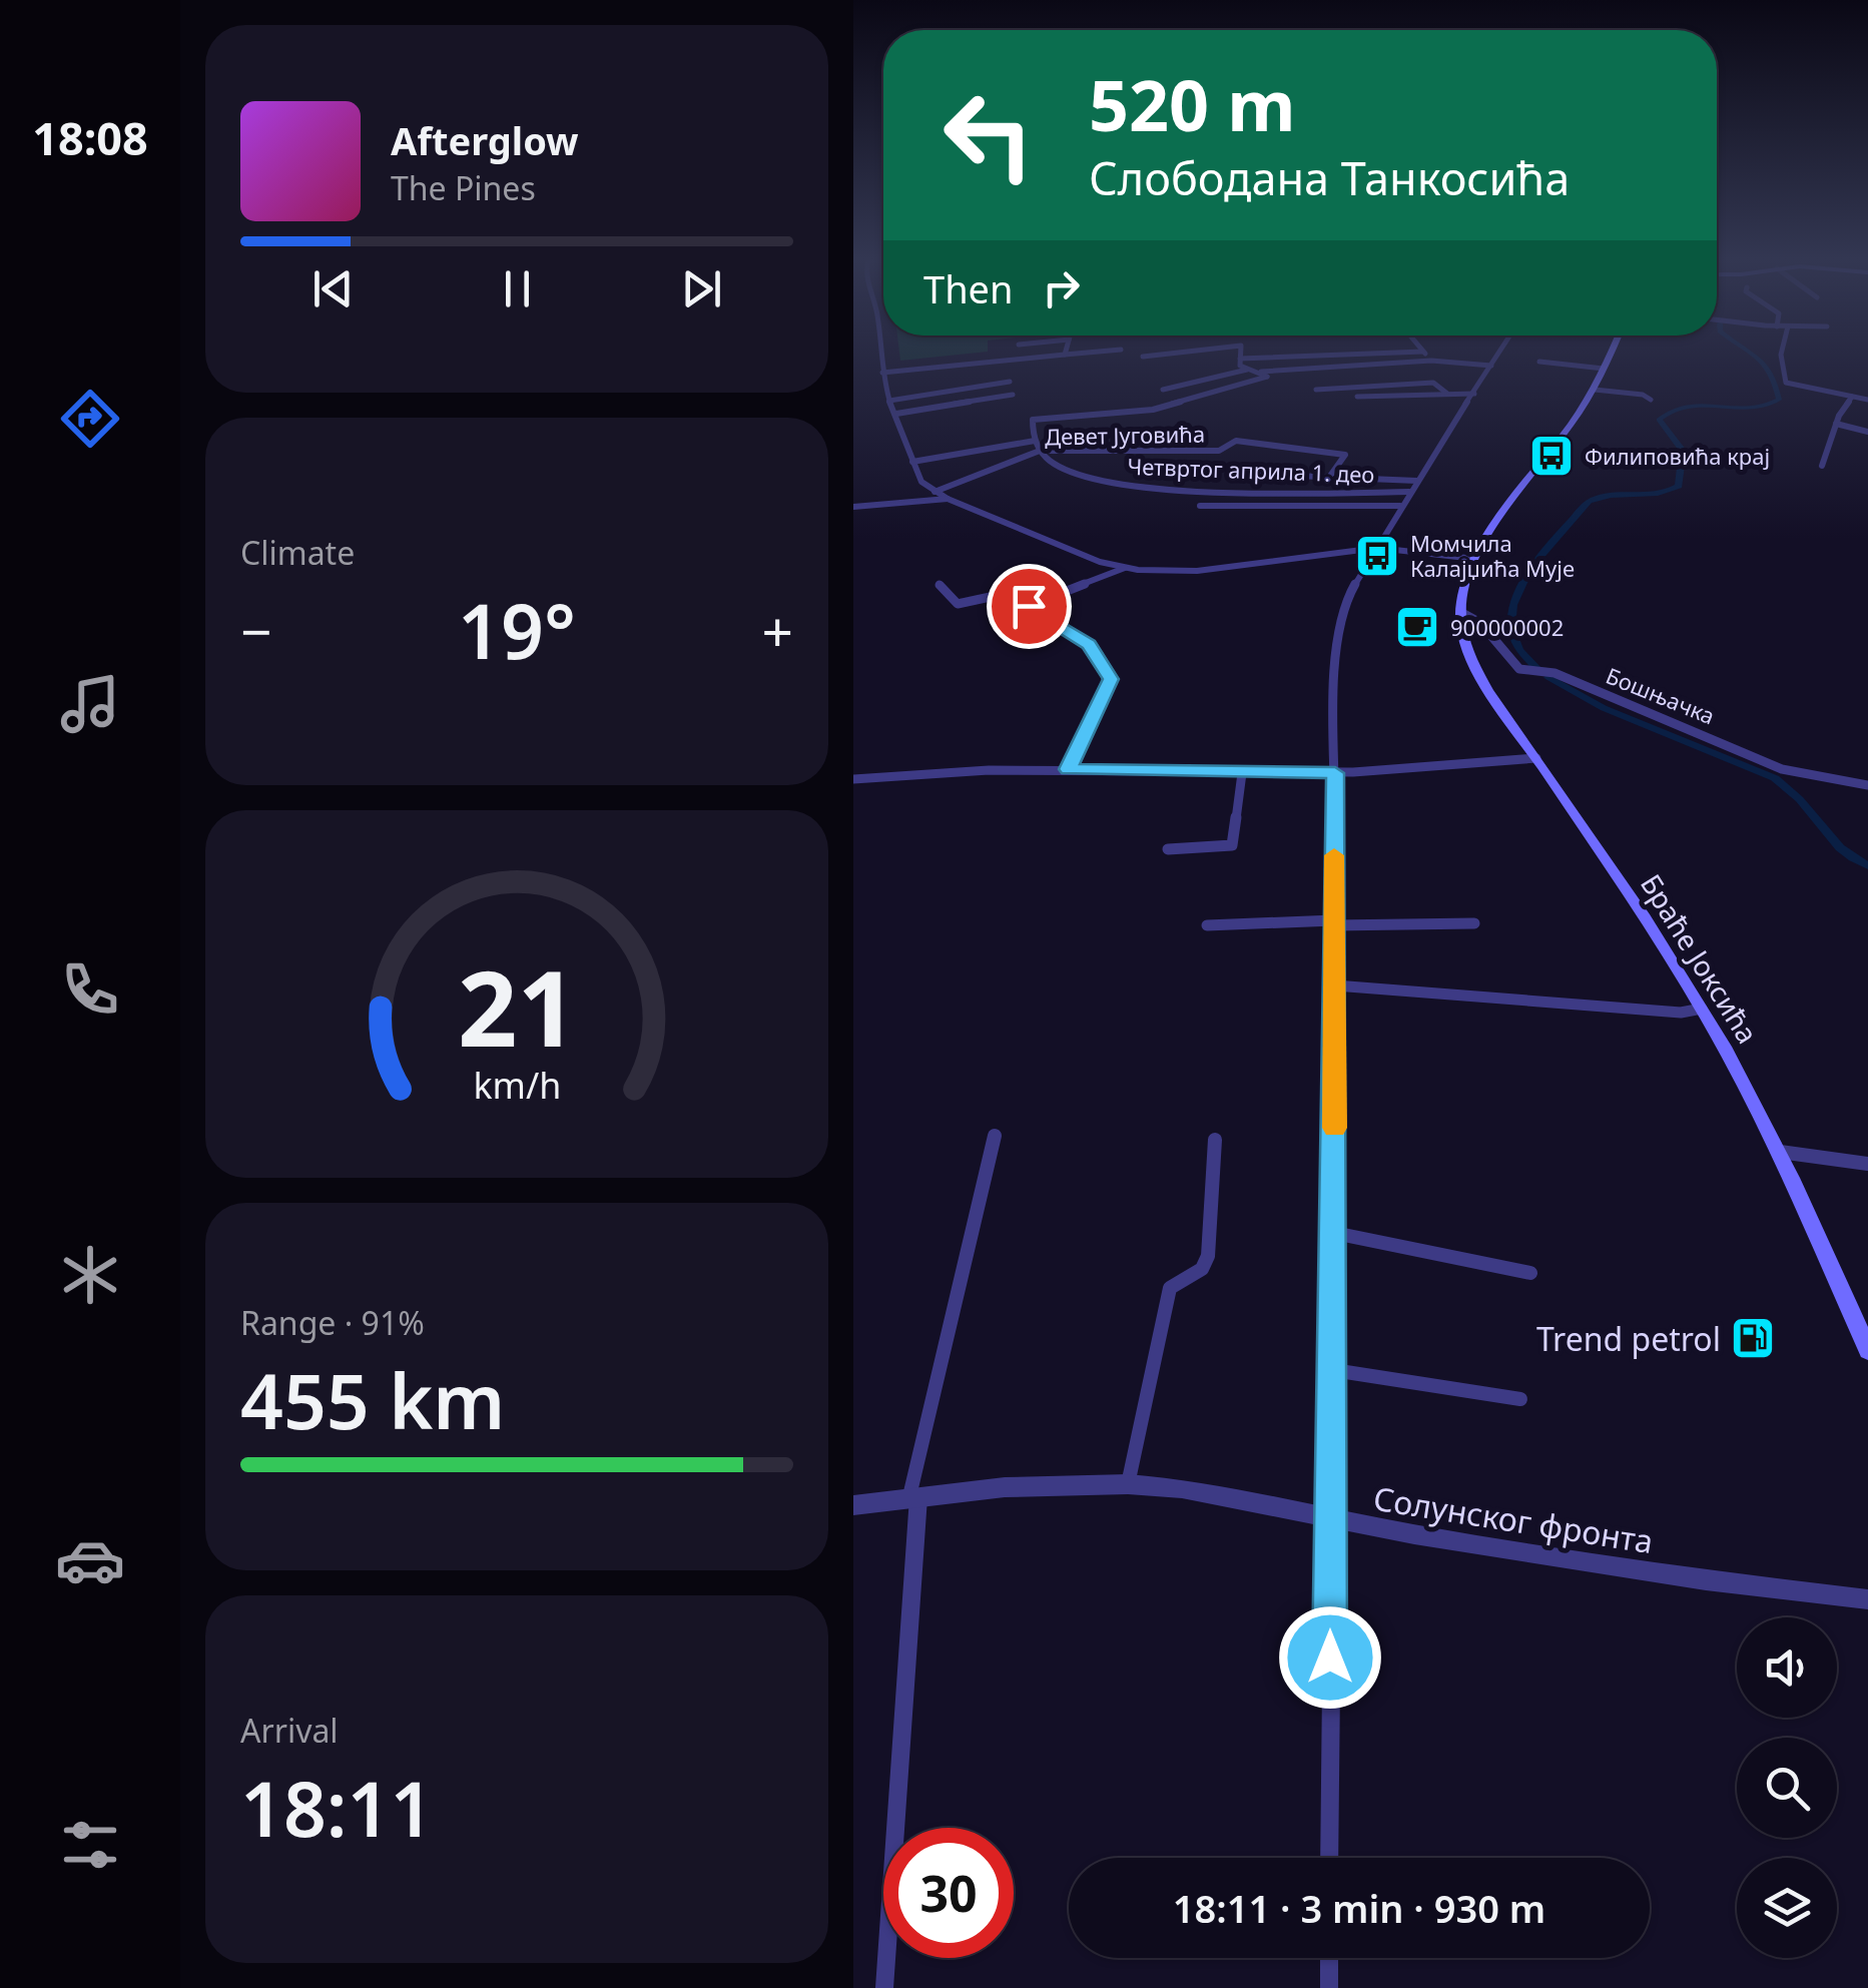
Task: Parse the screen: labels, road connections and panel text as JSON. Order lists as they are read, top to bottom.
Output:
{
  "streets": {
    "main road": ["Браће Јоксића"],
    "street": [
      "Девет Југовића",
      "Четвртог априла 1. део",
      "Бошњачка",
      "Солунског фронта"
    ]
  },
  "crossings": [
    ["Девет Југовића", "Четвртог априла 1. део"],
    ["Бошњачка", "Браће Јоксића"]
  ],
  "places": {
    "bus stop": ["Филиповића крај", "Момчила Калајџића Мује"],
    "cafe": ["900000002"],
    "fuel station": ["Trend petrol"]
  },
  "page": {
    "tabs": "18:08",
    "turn": ["520 m", "Слободана Танкосића"],
    "song": ["Afterglow", "The Pines"],
    "then": "Then",
    "tile": [
      "Climate",
      ["Range · 91%", "455 km"],
      ["Arrival", "18:11"]
    ],
    "heat": ["−", "19°", "+"],
    "limit": "30",
    "trip": "18:11 · 3 min · 930 m",
    "gauge": ["21", "km/h"]
  }
}
